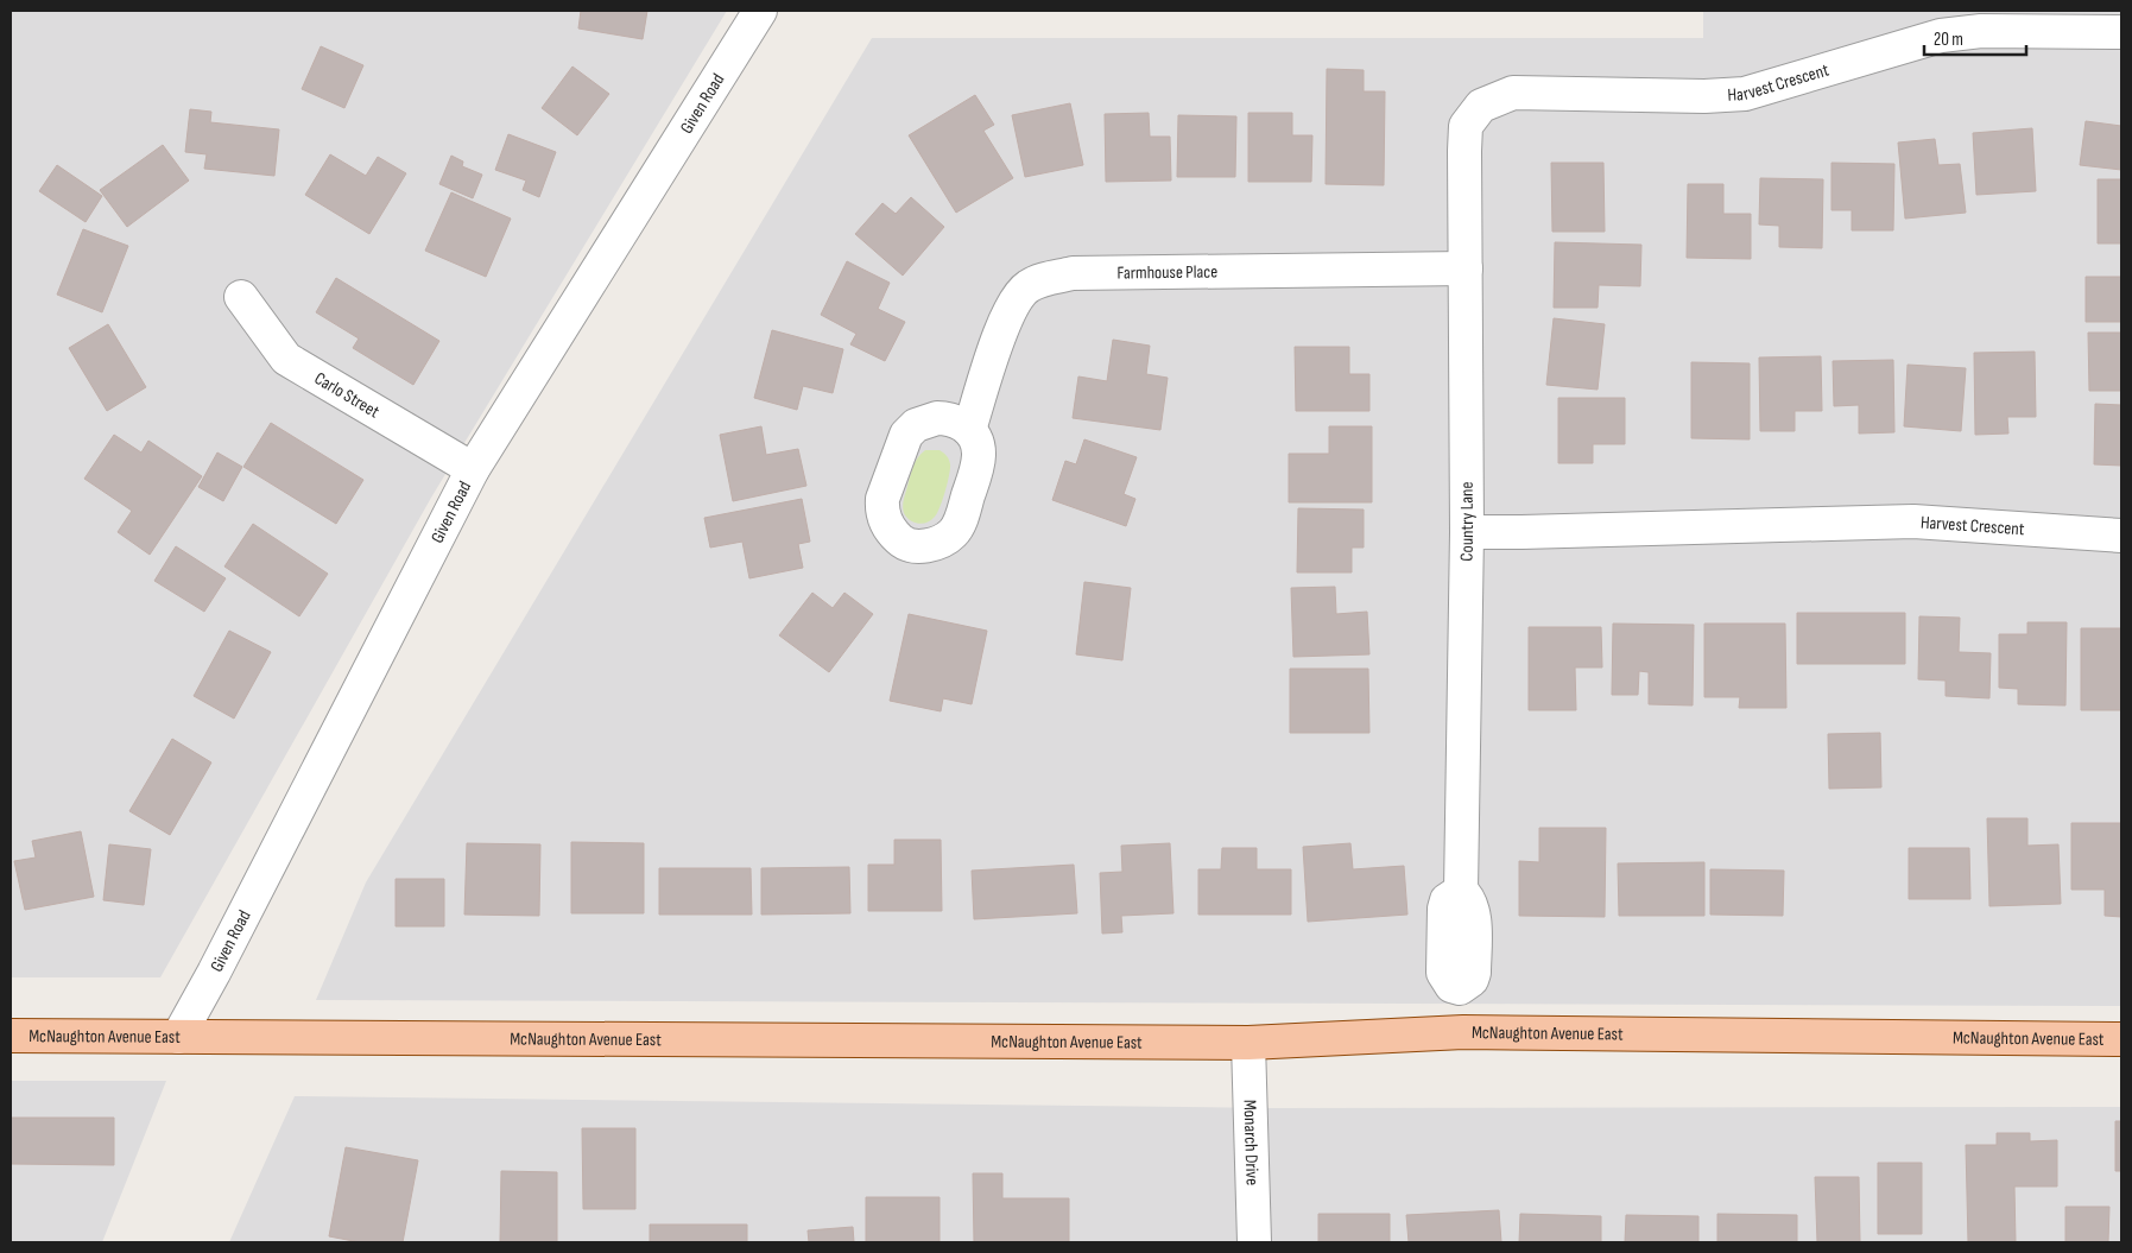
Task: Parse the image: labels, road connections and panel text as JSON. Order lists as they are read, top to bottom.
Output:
{
  "streets": {
    "main road": ["McNaughton Avenue East"],
    "street": [
      "Harvest Crescent",
      "Given Road",
      "Farmhouse Place",
      "Carlo Street",
      "Country Lane",
      "Monarch Drive"
    ]
  },
  "crossings": [
    ["Harvest Crescent", "Country Lane"],
    ["Given Road", "Carlo Street"],
    ["Given Road", "McNaughton Avenue East"],
    ["Farmhouse Place", "Country Lane"],
    ["Country Lane", "McNaughton Avenue East"],
    ["McNaughton Avenue East", "Monarch Drive"]
  ],
  "scale_bar": "20 m"
}
